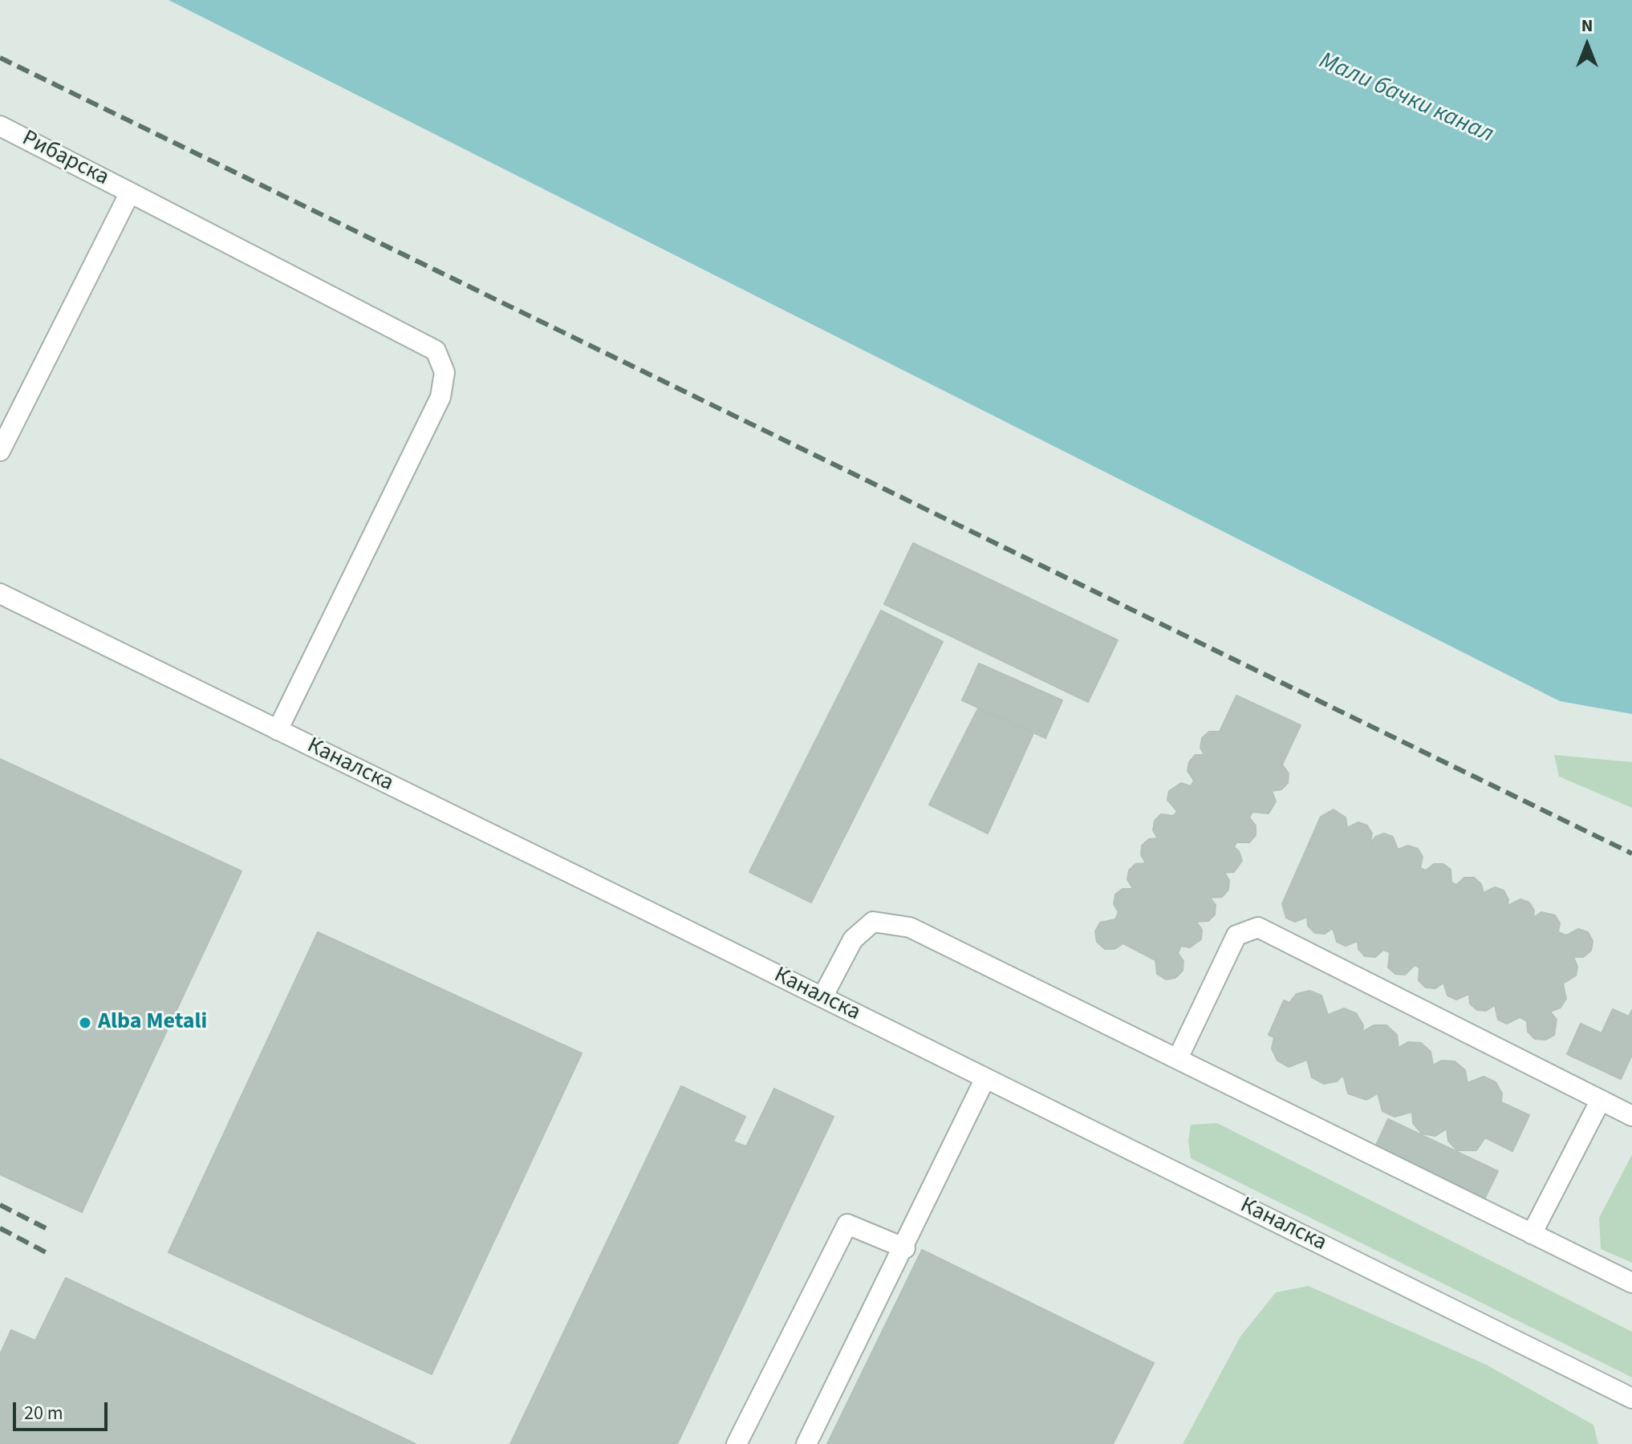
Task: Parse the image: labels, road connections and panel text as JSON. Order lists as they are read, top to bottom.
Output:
{
  "streets": {
    "street": ["Рибарска", "Каналска"]
  },
  "crossings": [
    ["Рибарска", "Каналска"]
  ],
  "water": ["Мали бачки канал"],
  "places": ["Alba Metali"],
  "scale_bar": "20 m",
  "north": "top"
}
